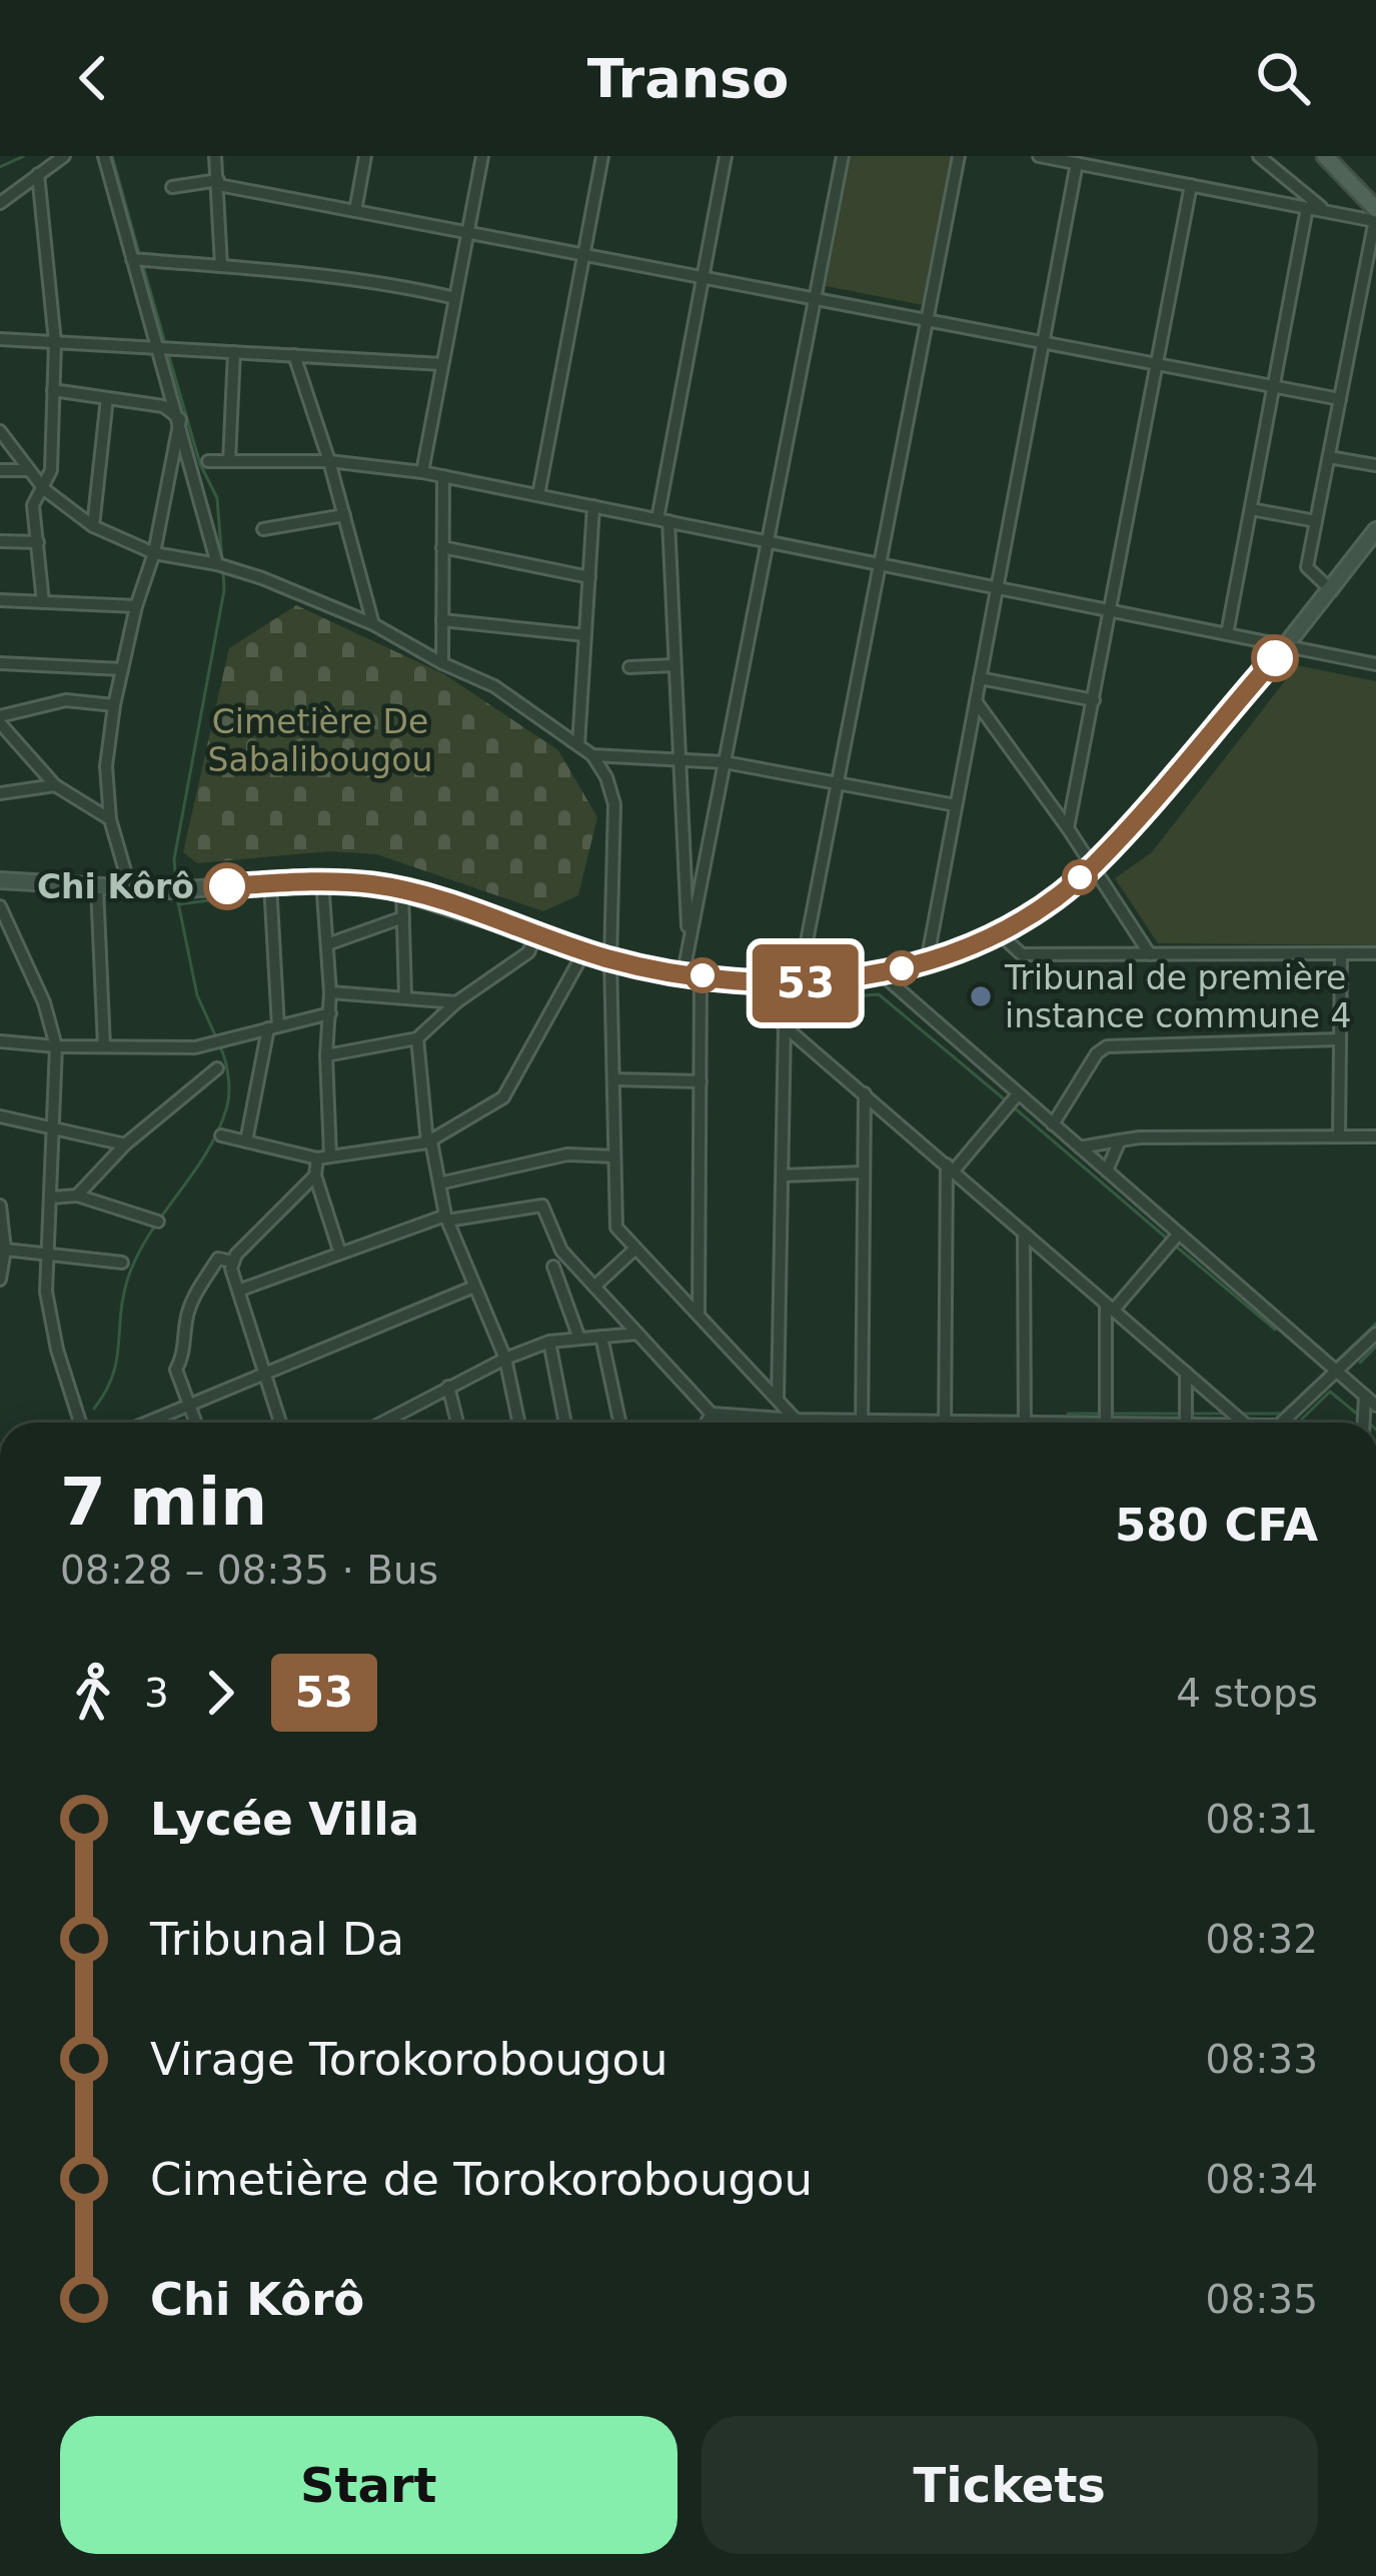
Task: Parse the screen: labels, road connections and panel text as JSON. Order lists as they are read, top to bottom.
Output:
{
  "parks": ["Cimetière De Sabalibougou"],
  "places": ["Chi Kôrô", "Tribunal de première instance commune 4"],
  "lines": ["bus line 53"],
  "page": {
    "header": "Transo",
    "on_map": "53",
    "heading": ["7 min", "08:28 – 08:35 · Bus", "580 CFA"],
    "legs": ["3", "53", "4 stops"],
    "list": [
      {
        "name": "Lycée Villa",
        "value": "08:31"
      },
      {
        "name": "Tribunal Da",
        "value": "08:32"
      },
      {
        "name": "Virage Torokorobougou",
        "value": "08:33"
      },
      {
        "name": "Cimetière de Torokorobougou",
        "value": "08:34"
      },
      {
        "name": "Chi Kôrô",
        "value": "08:35"
      }
    ],
    "buttons": ["Start", "Tickets"]
  }
}
